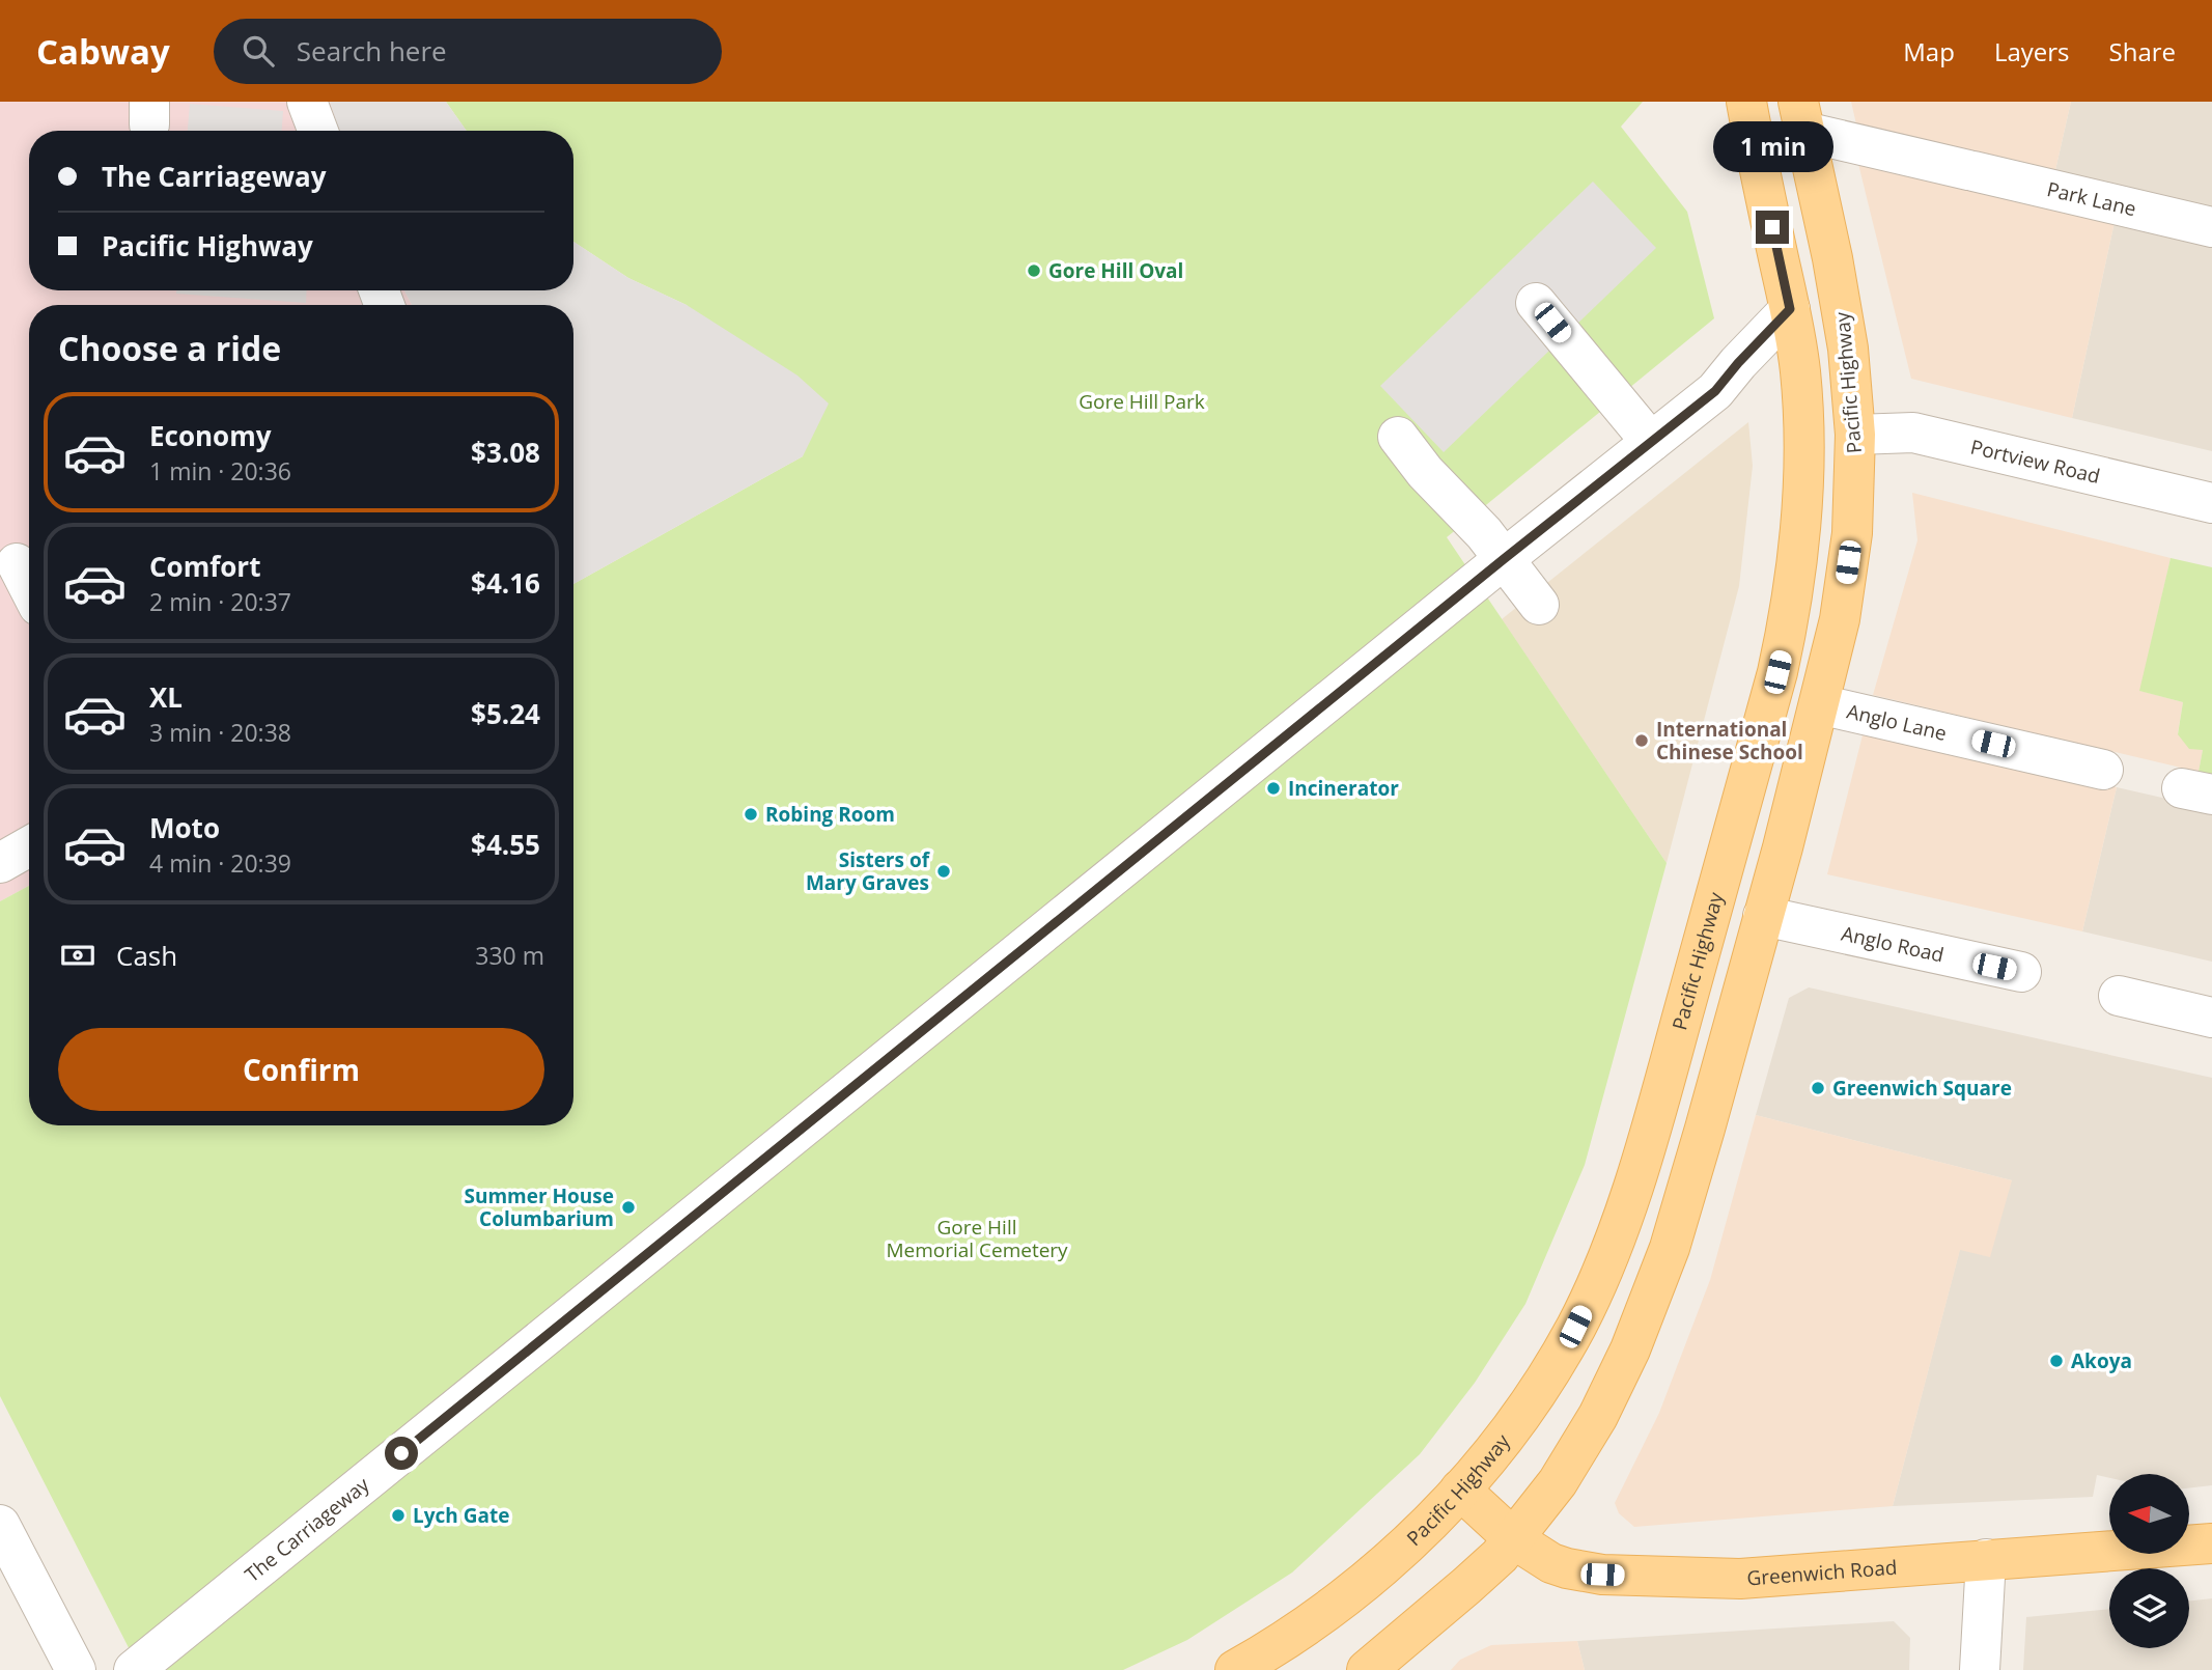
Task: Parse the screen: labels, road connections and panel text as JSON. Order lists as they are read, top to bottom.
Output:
{
  "streets": {
    "main road": ["Pacific Highway", "Greenwich Road"],
    "street": [
      "Park Lane",
      "Portview Road",
      "Anglo Lane",
      "Anglo Road",
      "The Carriageway"
    ]
  },
  "crossings": [
    ["Park Lane", "Pacific Highway"],
    ["Pacific Highway", "Portview Road"],
    ["Pacific Highway", "Anglo Lane"],
    ["Pacific Highway", "Anglo Road"],
    ["Pacific Highway", "The Carriageway"],
    ["Pacific Highway", "Greenwich Road"]
  ],
  "parks": ["Gore Hill Park", "Gore Hill Memorial Cemetery"],
  "places": [
    "Gore Hill Oval",
    "International Chinese School",
    "Incinerator",
    "Robing Room",
    "Sisters of Mary Graves",
    "Greenwich Square",
    "Summer House Columbarium",
    "Akoya",
    "Lych Gate"
  ],
  "north": "left",
  "page": {
    "header": "Cabway",
    "search": "Search here",
    "nav": ["Map", "Layers", "Share"],
    "bubble": "1 min",
    "banner": ["The Carriageway", "Pacific Highway"],
    "heading": "Choose a ride",
    "list": [
      {
        "name": "Economy",
        "note": "1 min · 20:36",
        "value": "$3.08"
      },
      {
        "name": "Comfort",
        "note": "2 min · 20:37",
        "value": "$4.16"
      },
      {
        "name": "XL",
        "note": "3 min · 20:38",
        "value": "$5.24"
      },
      {
        "name": "Moto",
        "note": "4 min · 20:39",
        "value": "$4.55"
      }
    ],
    "pay": ["Cash", "330 m"],
    "buttons": "Confirm"
  }
}
